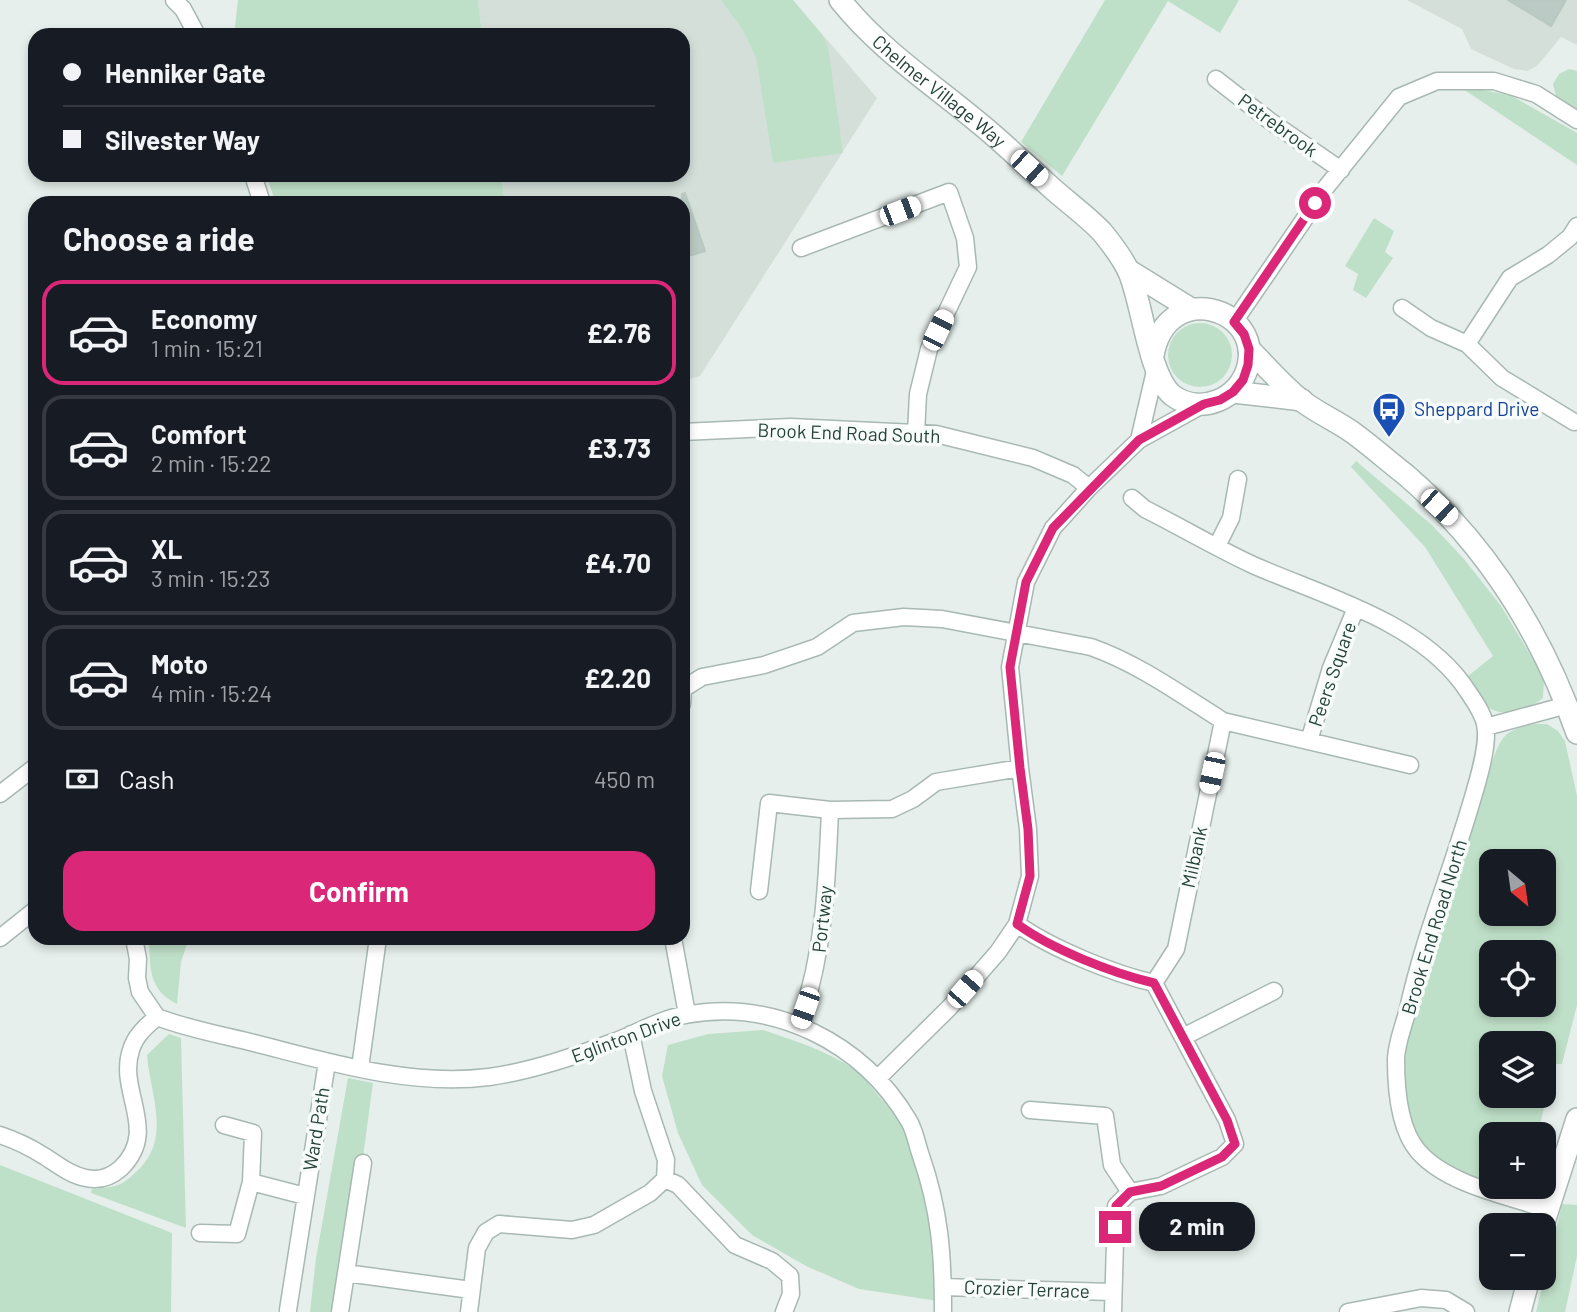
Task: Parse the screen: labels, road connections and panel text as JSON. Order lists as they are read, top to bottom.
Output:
{
  "streets": {
    "street": [
      "Chelmer Village Way",
      "Petrebrook",
      "Brook End Road South",
      "Peers Square",
      "Milbank",
      "Portway",
      "Brook End Road North",
      "Eglinton Drive",
      "Ward Path",
      "Crozier Terrace"
    ]
  },
  "crossings": [
    ["Peers Square", "Milbank"],
    ["Portway", "Eglinton Drive"],
    ["Eglinton Drive", "Ward Path"],
    ["Eglinton Drive", "Crozier Terrace"]
  ],
  "places": {
    "bus stop": ["Sheppard Drive"]
  },
  "north": "bottom right",
  "page": {
    "banner": ["Henniker Gate", "Silvester Way"],
    "heading": "Choose a ride",
    "list": [
      {
        "name": "Economy",
        "note": "1 min · 15:21",
        "value": "£2.76"
      },
      {
        "name": "Comfort",
        "note": "2 min · 15:22",
        "value": "£3.73"
      },
      {
        "name": "XL",
        "note": "3 min · 15:23",
        "value": "£4.70"
      },
      {
        "name": "Moto",
        "note": "4 min · 15:24",
        "value": "£2.20"
      }
    ],
    "pay": ["Cash", "450 m"],
    "buttons": "Confirm",
    "map_buttons": ["+", "−"],
    "bubble": "2 min"
  }
}
